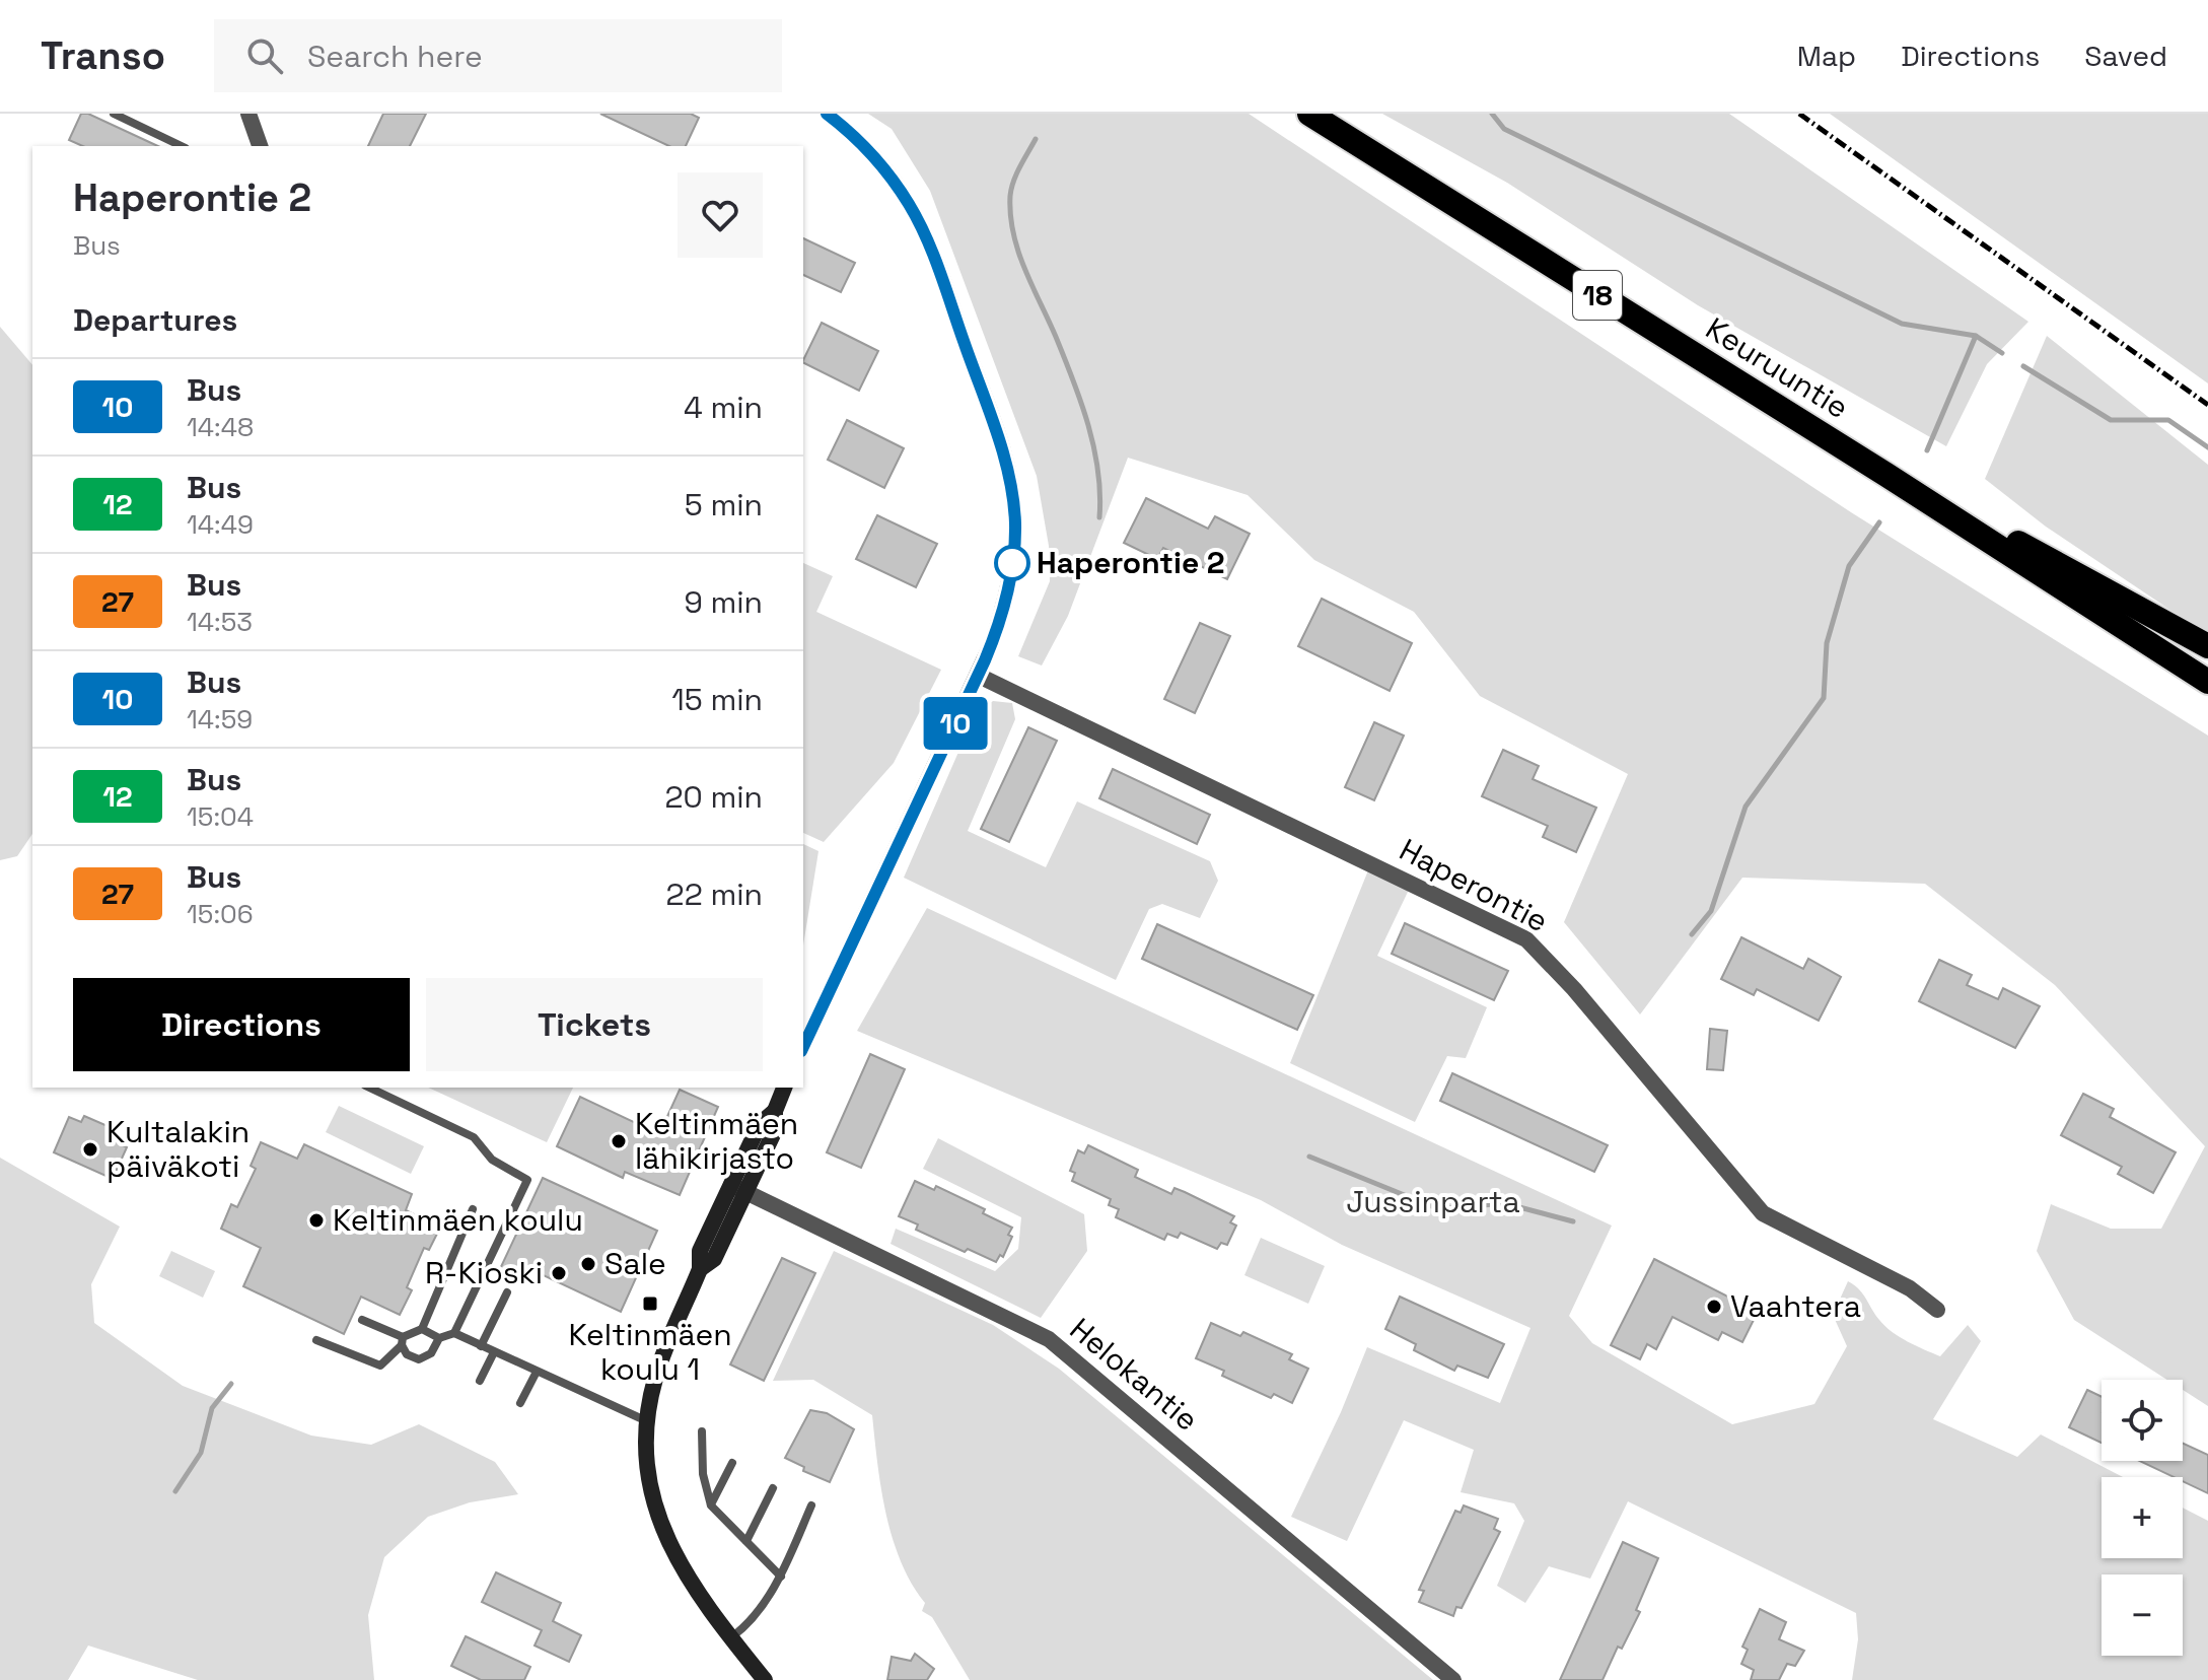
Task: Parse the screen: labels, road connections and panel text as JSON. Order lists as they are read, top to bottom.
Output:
{
  "streets": {
    "highway": ["18", "Keuruuntie"],
    "street": ["Haperontie", "Helokantie"]
  },
  "parks": ["Jussinparta"],
  "places": {
    "other": [
      "Haperontie 2",
      "Keltinmäen lähikirjasto",
      "Kultalakin päiväkoti",
      "Keltinmäen koulu",
      "Sale",
      "R-Kioski",
      "Vaahtera"
    ],
    "transit": ["Keltinmäen koulu 1"]
  },
  "lines": ["bus line 10"],
  "page": {
    "header": "Transo",
    "search": "Search here",
    "nav": ["Map", "Directions", "Saved"],
    "on_map": "10",
    "heading": [
      ["Haperontie 2", "Bus"],
      "Departures"
    ],
    "list": [
      {
        "mark": "10",
        "name": "Bus",
        "note": "14:48",
        "value": "4 min"
      },
      {
        "mark": "12",
        "name": "Bus",
        "note": "14:49",
        "value": "5 min"
      },
      {
        "mark": "27",
        "name": "Bus",
        "note": "14:53",
        "value": "9 min"
      },
      {
        "mark": "10",
        "name": "Bus",
        "note": "14:59",
        "value": "15 min"
      },
      {
        "mark": "12",
        "name": "Bus",
        "note": "15:04",
        "value": "20 min"
      },
      {
        "mark": "27",
        "name": "Bus",
        "note": "15:06",
        "value": "22 min"
      }
    ],
    "buttons": ["Directions", "Tickets"],
    "map_buttons": ["+", "−"]
  }
}
